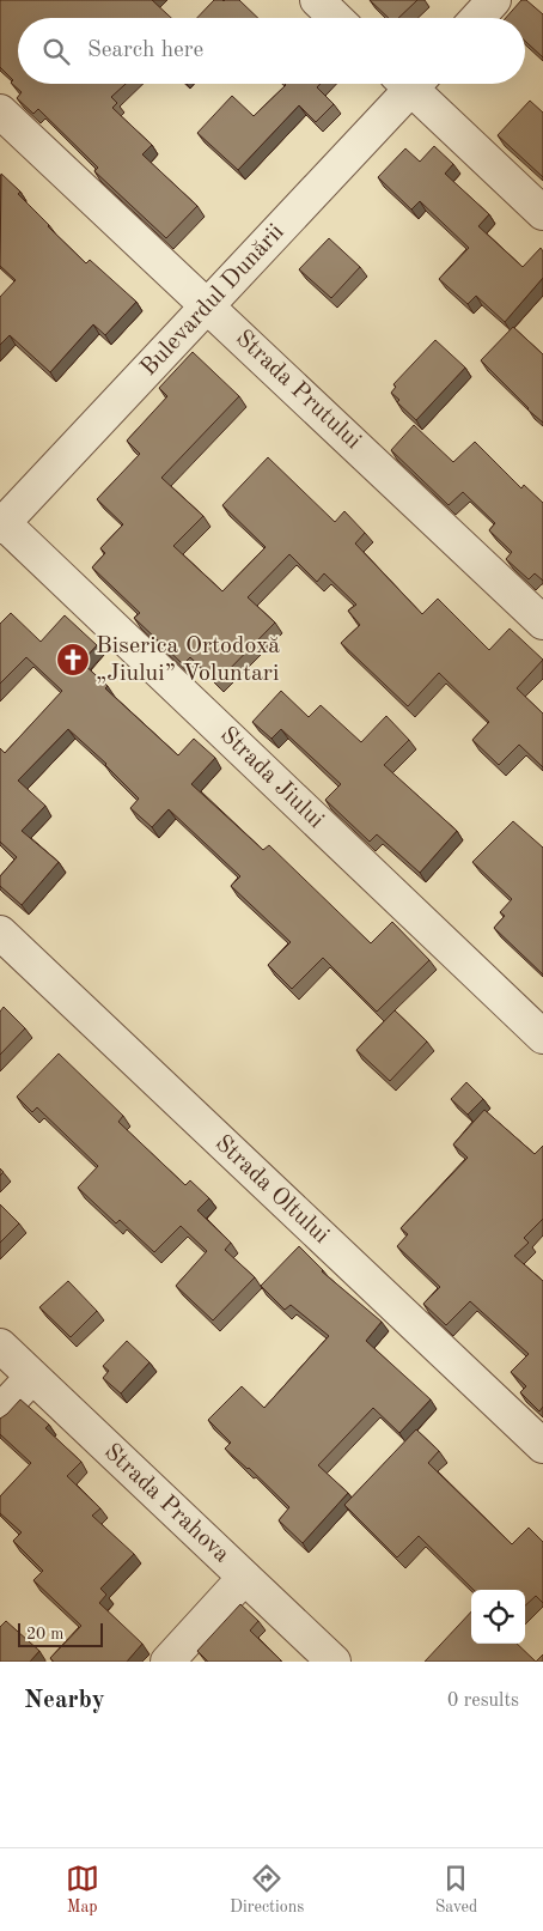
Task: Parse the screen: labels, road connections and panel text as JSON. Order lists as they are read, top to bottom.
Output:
{
  "streets": {
    "street": [
      "Bulevardul Dunării",
      "Strada Prutului",
      "Strada Jiului",
      "Strada Oltului",
      "Strada Prahova"
    ]
  },
  "crossings": [
    ["Bulevardul Dunării", "Strada Prutului"],
    ["Bulevardul Dunării", "Strada Jiului"]
  ],
  "places": {
    "church": ["Biserica Ortodoxă „Jiului” Voluntari"]
  },
  "scale_bar": "20 m",
  "page": {
    "search": "Search here",
    "scale": "20 m",
    "heading": ["Nearby", "0 results"],
    "nav": ["Map", "Directions", "Saved"]
  }
}
